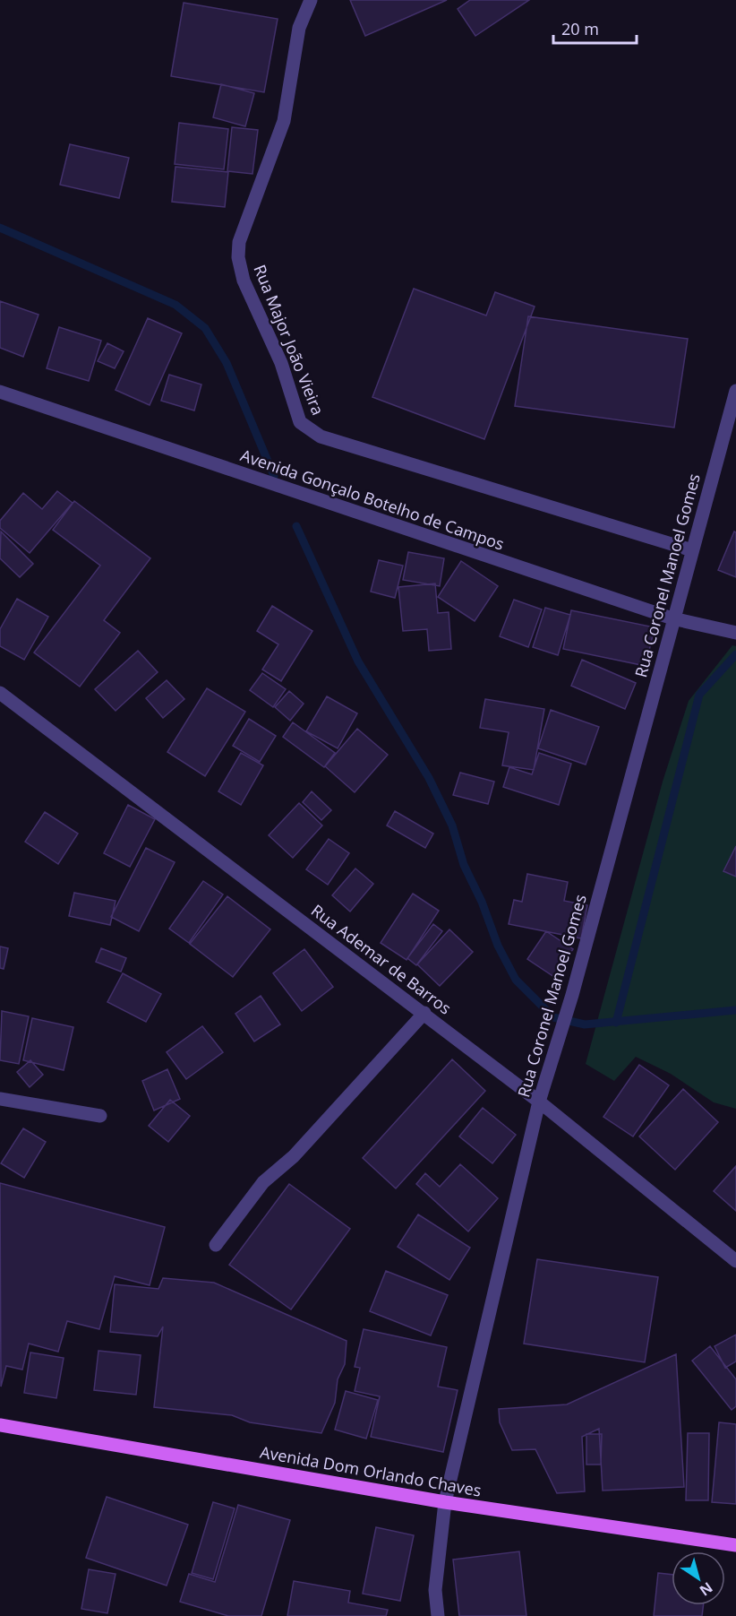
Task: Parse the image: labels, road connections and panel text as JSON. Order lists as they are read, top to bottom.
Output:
{
  "streets": {
    "main road": ["Avenida Dom Orlando Chaves"],
    "street": [
      "Rua Major João Vieira",
      "Avenida Gonçalo Botelho de Campos",
      "Rua Coronel Manoel Gomes",
      "Rua Ademar de Barros"
    ]
  },
  "crossings": [
    ["Rua Major João Vieira", "Rua Coronel Manoel Gomes"],
    ["Avenida Gonçalo Botelho de Campos", "Rua Coronel Manoel Gomes"],
    ["Rua Coronel Manoel Gomes", "Rua Ademar de Barros"],
    ["Rua Coronel Manoel Gomes", "Avenida Dom Orlando Chaves"]
  ],
  "scale_bar": "20 m",
  "north": "bottom right"
}
